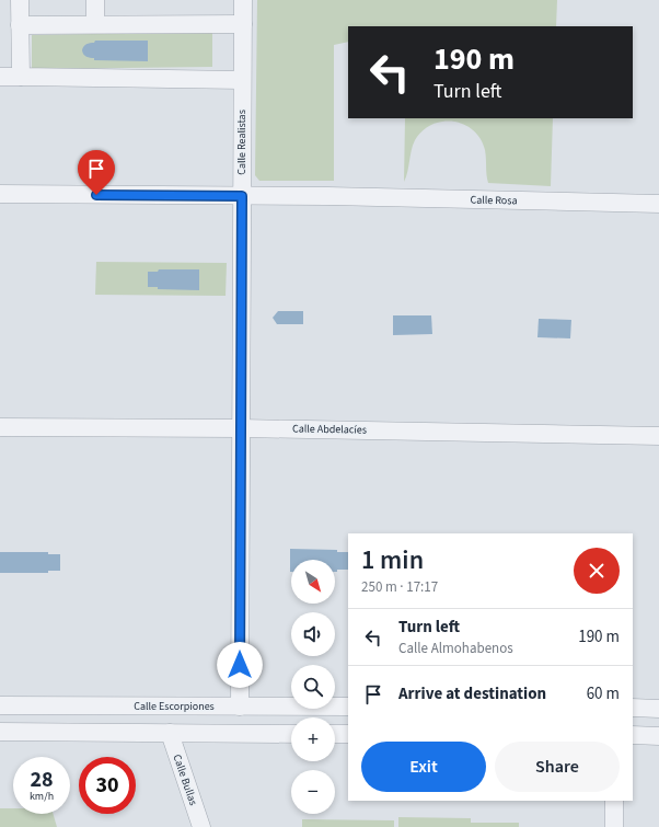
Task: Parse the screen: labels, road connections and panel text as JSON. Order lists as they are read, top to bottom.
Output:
{
  "streets": {
    "street": [
      "Calle Realistas",
      "Calle Rosa",
      "Calle Abdelacíes",
      "Calle Escorpiones",
      "Calle Bullas"
    ]
  },
  "crossings": [
    ["Calle Realistas", "Calle Rosa"],
    ["Calle Realistas", "Calle Abdelacíes"],
    ["Calle Realistas", "Calle Escorpiones"]
  ],
  "north": "bottom right",
  "page": {
    "turn": ["190 m", "Turn left"],
    "heading": ["1 min", "250 m · 17:17"],
    "map_buttons": ["+", "−"],
    "list": [
      {
        "name": "Turn left",
        "note": "Calle Almohabenos",
        "value": "190 m"
      },
      {
        "name": "Arrive at destination",
        "value": "60 m"
      }
    ],
    "buttons": ["Exit", "Share"],
    "speed": "28 km/h",
    "limit": "30"
  }
}
